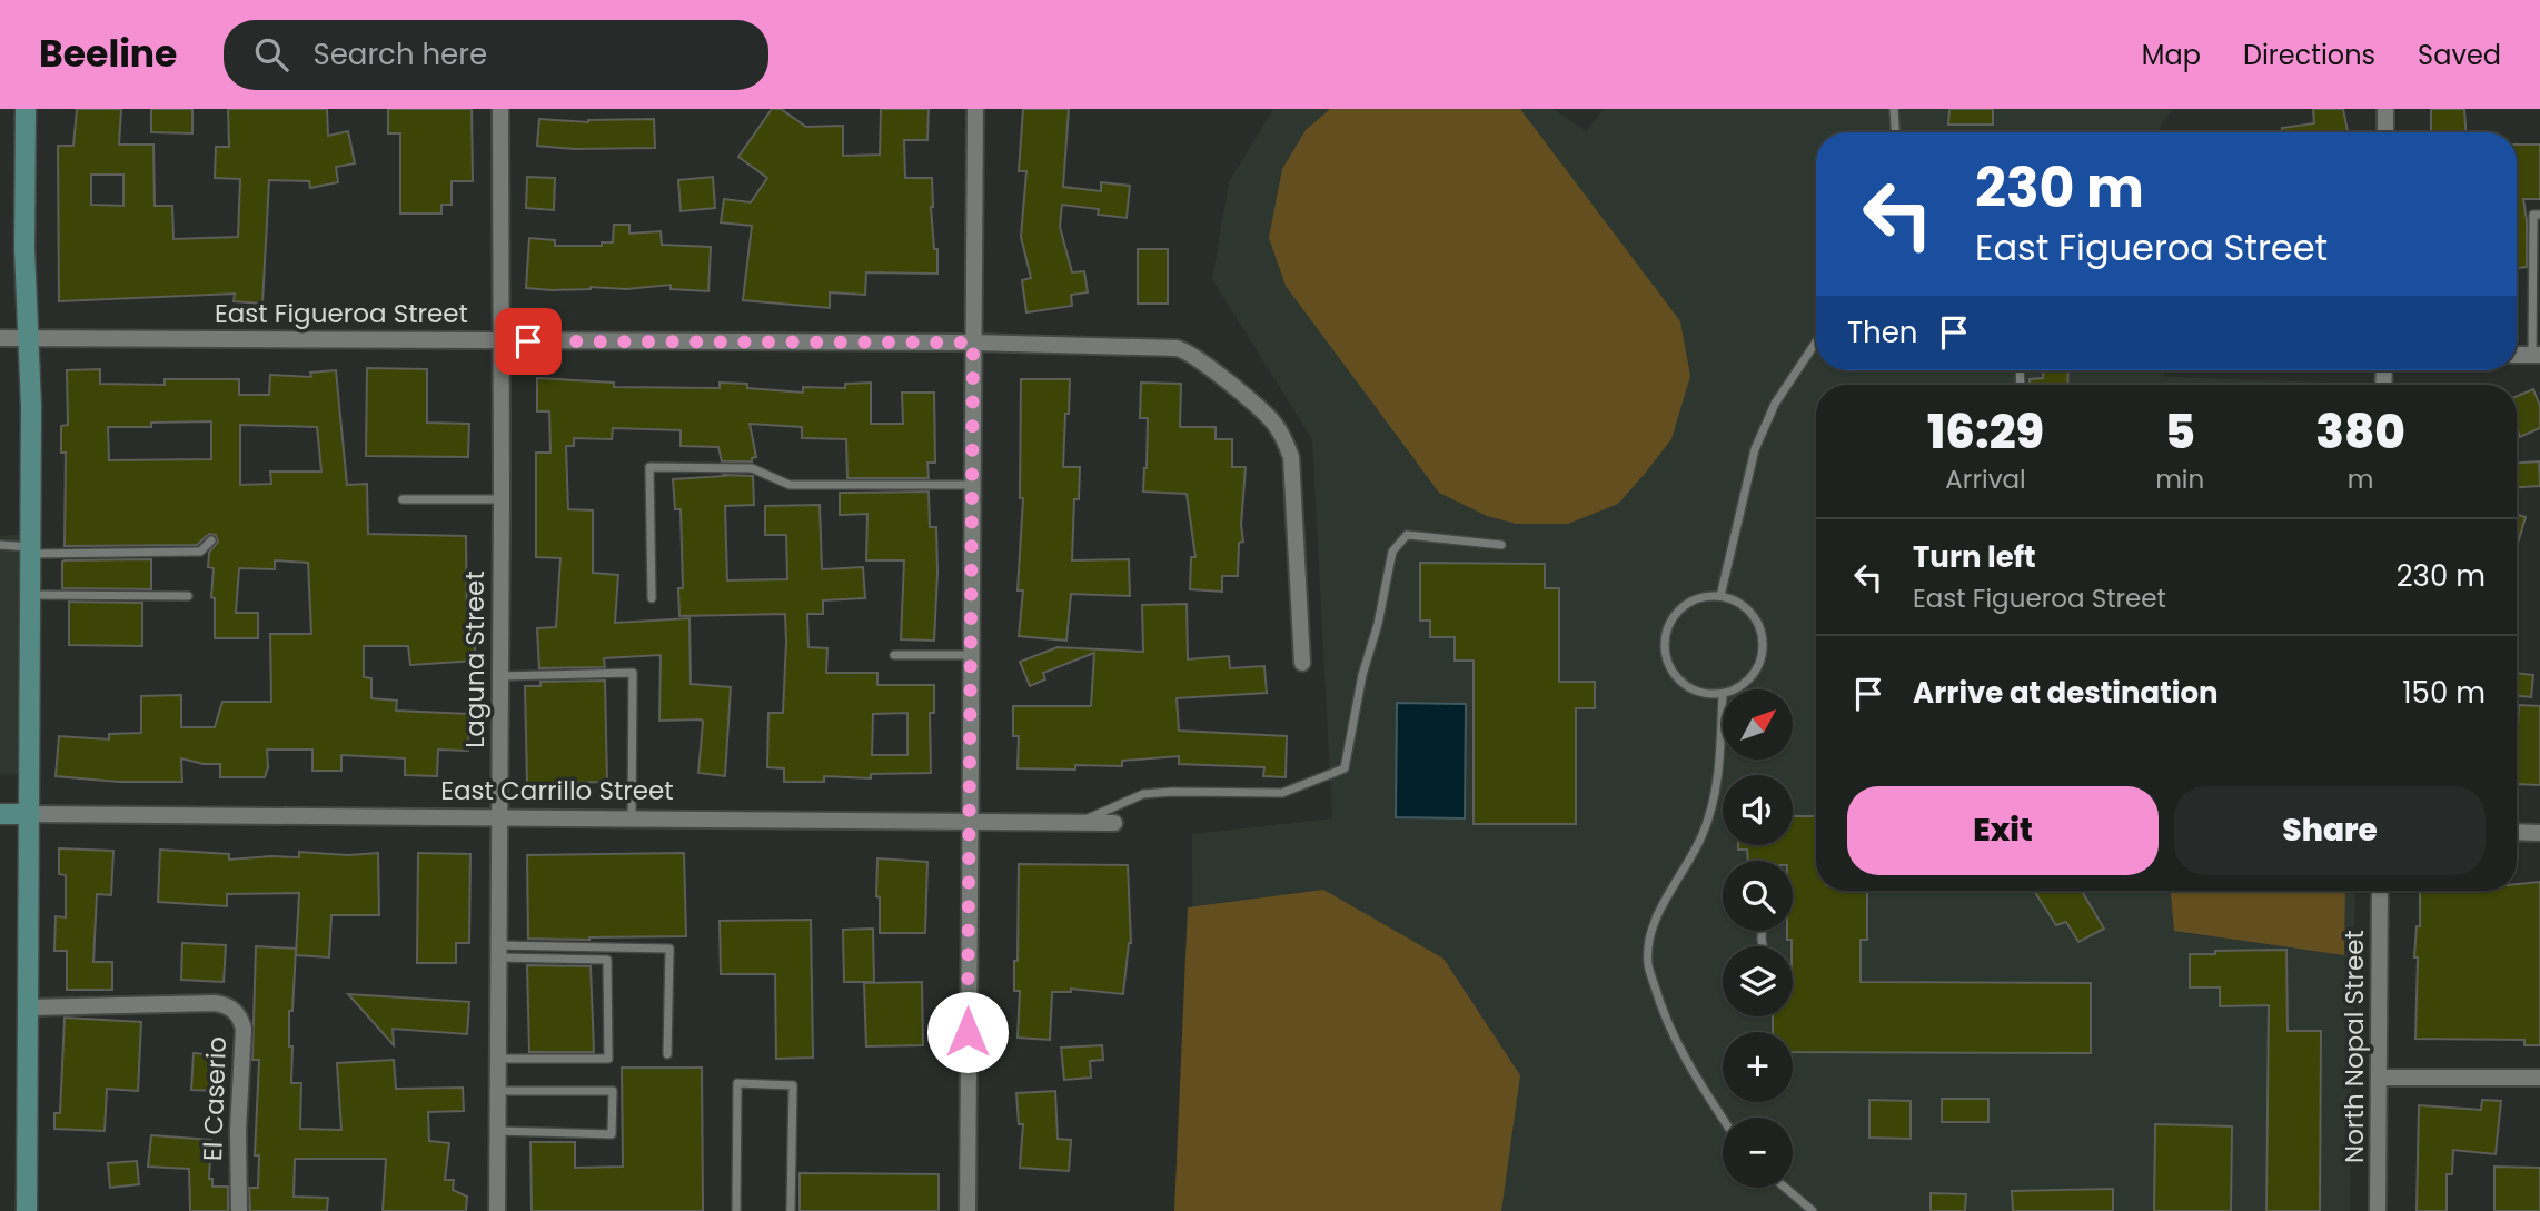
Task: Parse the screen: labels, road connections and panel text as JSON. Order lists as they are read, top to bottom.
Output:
{
  "streets": {
    "main road": ["East Carrillo Street"],
    "street": [
      "East Figueroa Street",
      "Laguna Street",
      "North Nopal Street",
      "El Caserio"
    ]
  },
  "crossings": [
    ["East Figueroa Street", "Laguna Street"],
    ["Laguna Street", "East Carrillo Street"]
  ],
  "north": "top right",
  "page": {
    "header": "Beeline",
    "search": "Search here",
    "nav": ["Map", "Directions", "Saved"],
    "turn": ["230 m", "East Figueroa Street"],
    "then": "Then",
    "eta": [
      "16:29",
      "Arrival",
      "5",
      "min",
      "380",
      "m"
    ],
    "list": [
      {
        "name": "Turn left",
        "note": "East Figueroa Street",
        "value": "230 m"
      },
      {
        "name": "Arrive at destination",
        "value": "150 m"
      }
    ],
    "map_buttons": ["+", "−"],
    "buttons": ["Exit", "Share"]
  }
}
